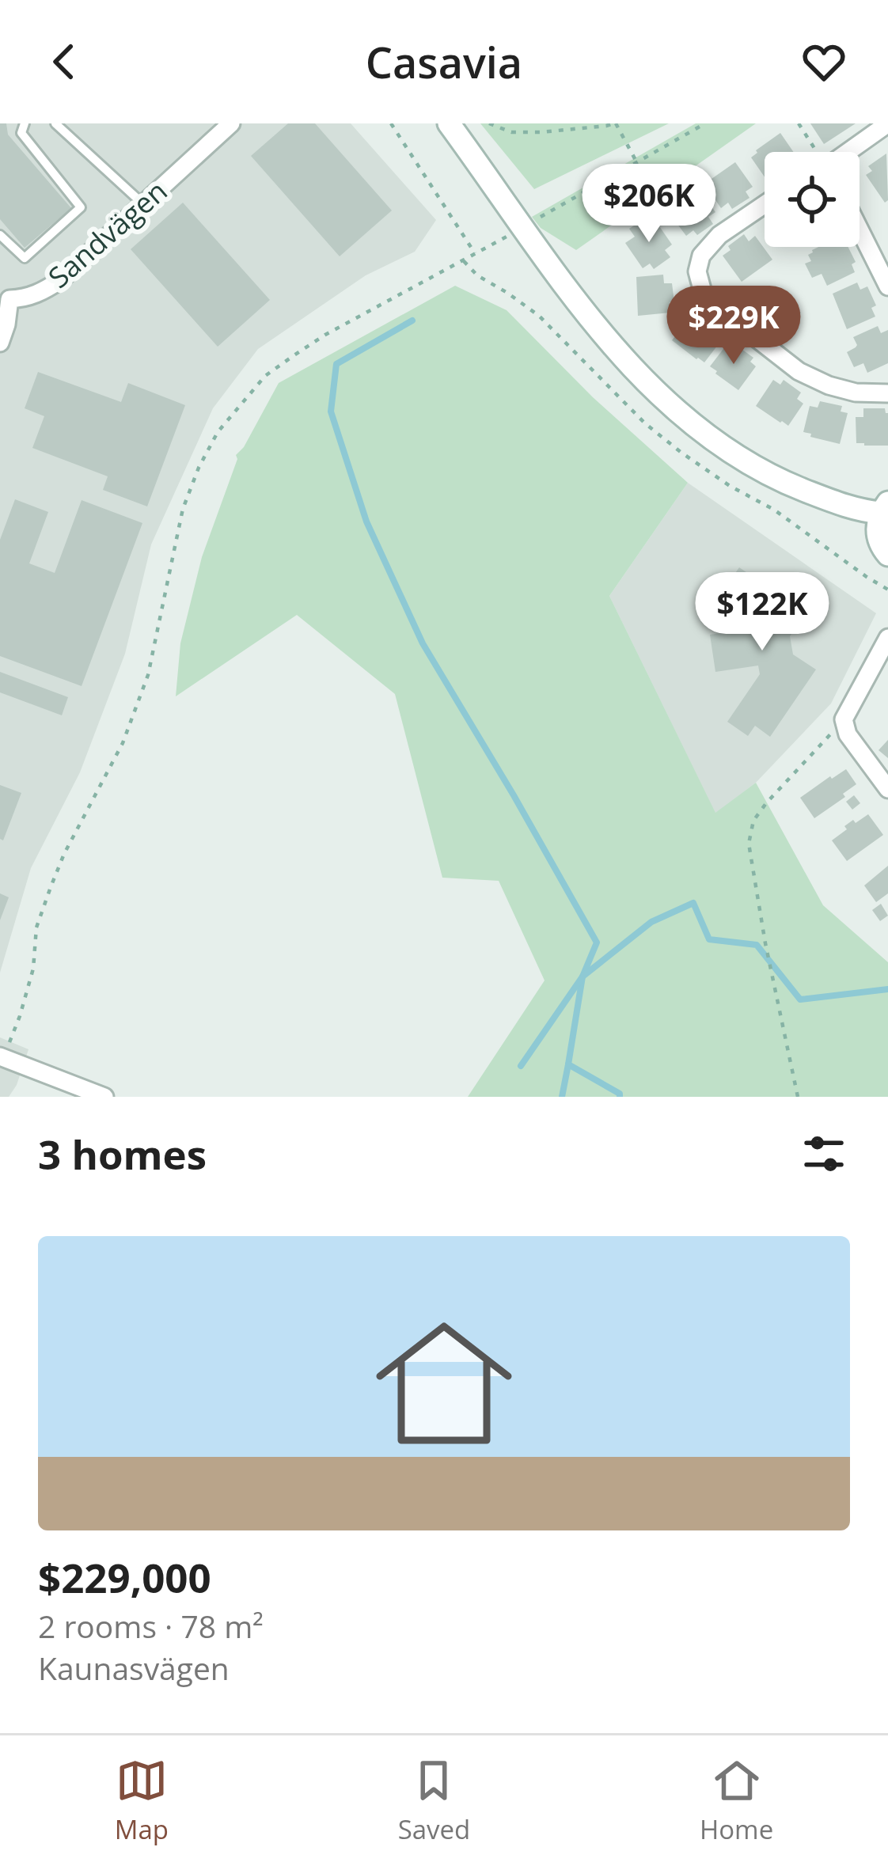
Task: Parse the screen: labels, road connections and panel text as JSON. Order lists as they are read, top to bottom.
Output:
{
  "streets": {
    "street": ["Sandvägen"]
  },
  "page": {
    "header": "Casavia",
    "price": ["$206K", "$229K", "$122K"],
    "heading": "3 homes",
    "list": [
      {
        "name": "$229,000",
        "note": "2 rooms · 78 m² · Kaunasvägen"
      }
    ],
    "tabs": ["Map", "Saved", "Home"]
  }
}
